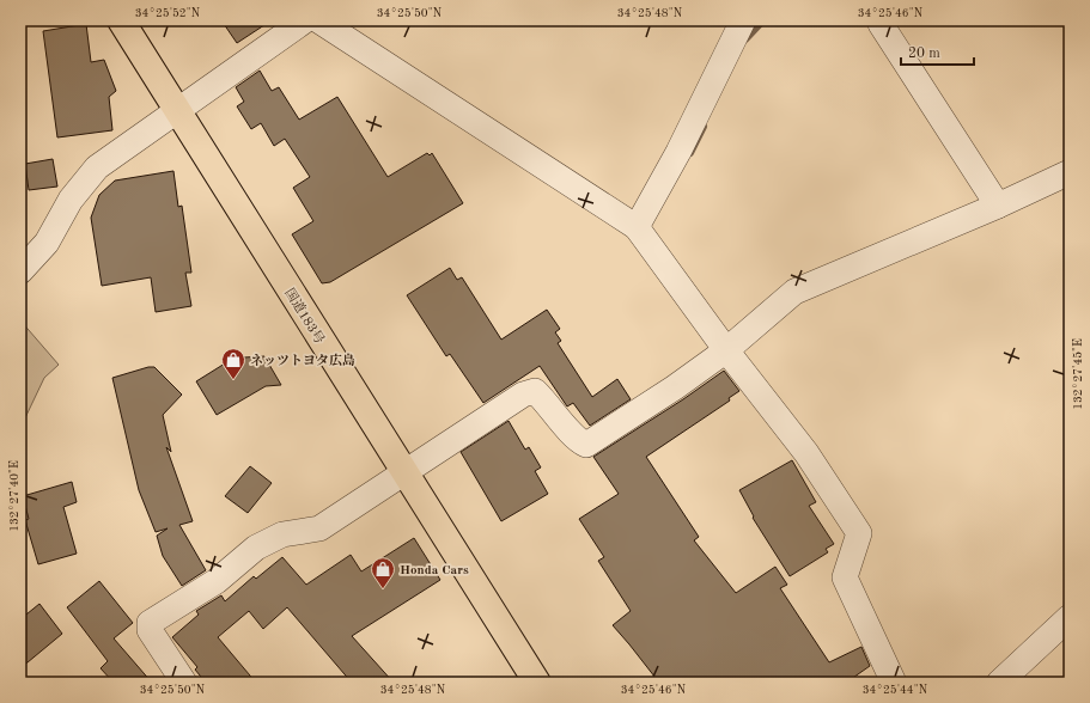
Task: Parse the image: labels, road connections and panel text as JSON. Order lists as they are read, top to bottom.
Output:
{
  "streets": {
    "highway": ["国道183号"]
  },
  "places": {
    "shop": ["ネッツトヨタ広島", "Honda Cars"]
  },
  "scale_bar": "20 m",
  "coordinates": [
    "34°25'52\"N",
    "34°25'50\"N",
    "34°25'48\"N",
    "34°25'46\"N",
    "132°27'45\"E",
    "132°27'40\"E",
    "34°25'44\"N"
  ]
}
